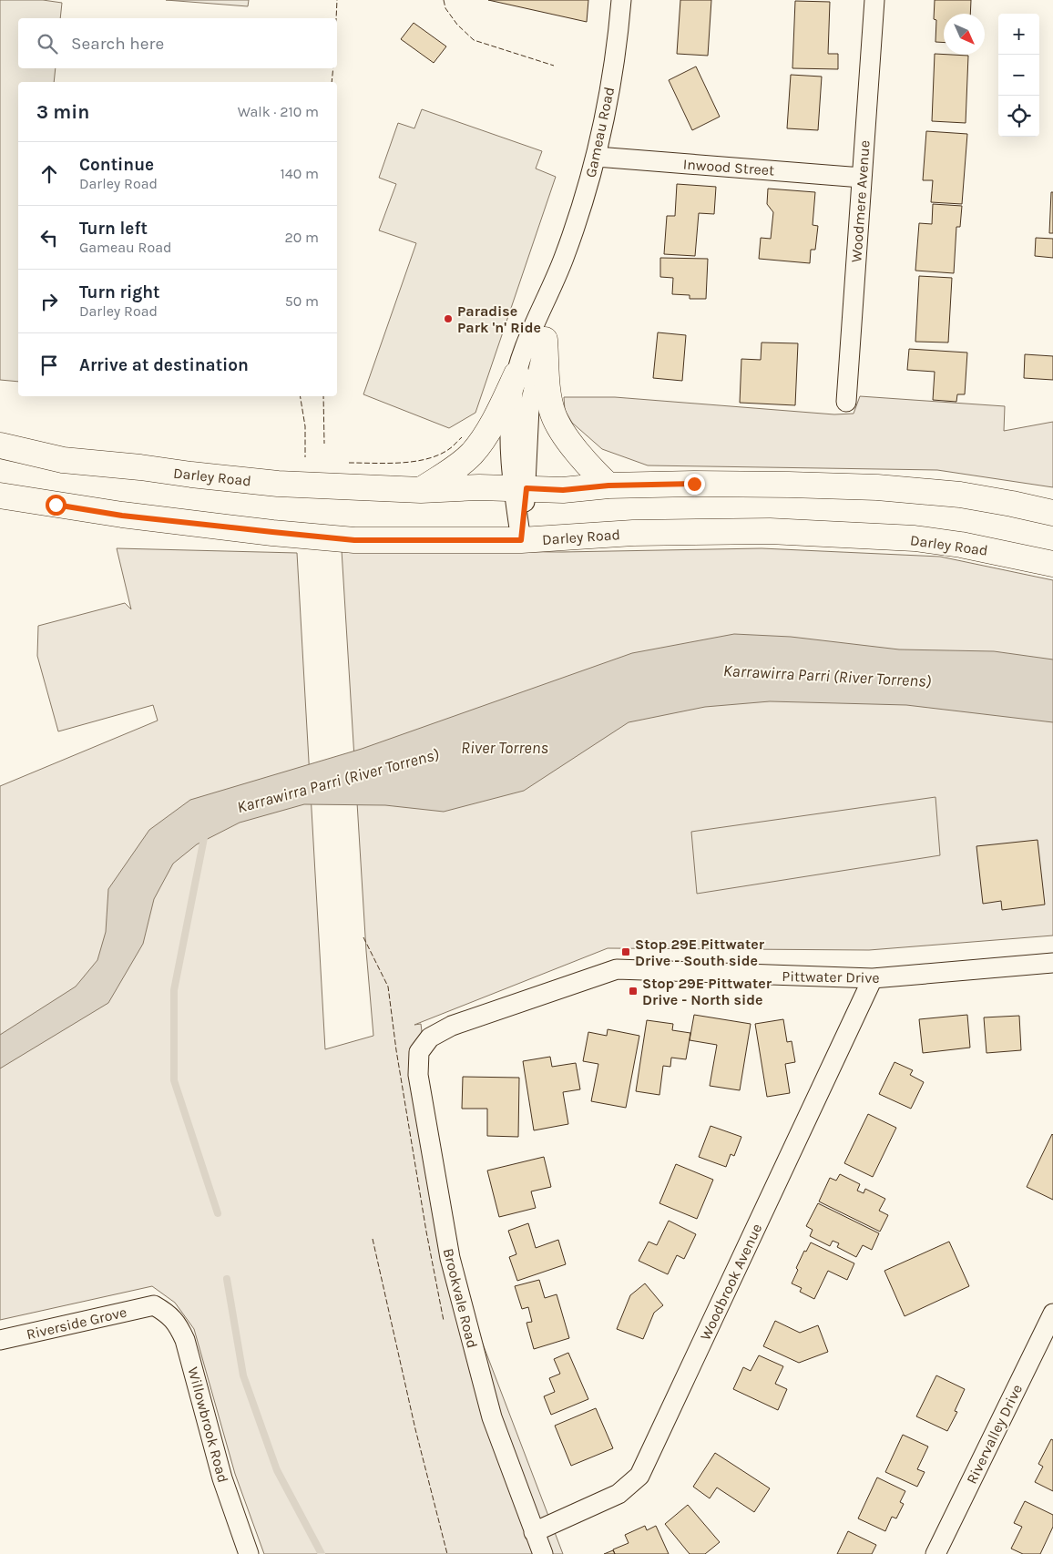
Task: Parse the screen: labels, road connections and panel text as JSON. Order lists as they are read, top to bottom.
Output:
{
  "streets": {
    "main road": ["Darley Road"],
    "street": [
      "Gameau Road",
      "Inwood Street",
      "Woodmere Avenue",
      "Pittwater Drive",
      "Woodbrook Avenue",
      "Brookvale Road",
      "Riverside Grove",
      "Willowbrook Road",
      "Rivervalley Drive"
    ]
  },
  "crossings": [
    ["Gameau Road", "Inwood Street"],
    ["Gameau Road", "Darley Road"],
    ["Inwood Street", "Woodmere Avenue"],
    ["Pittwater Drive", "Woodbrook Avenue"],
    ["Pittwater Drive", "Brookvale Road"],
    ["Woodbrook Avenue", "Brookvale Road"],
    ["Riverside Grove", "Willowbrook Road"]
  ],
  "water": ["Karrawirra Parri (River Torrens)", "River Torrens"],
  "places": {
    "other": ["Paradise Park 'n' Ride"],
    "transit": ["Stop 29E Pittwater Drive - South side", "Stop 29E Pittwater Drive - North side"]
  },
  "north": "bottom right",
  "page": {
    "map_buttons": ["+", "−"],
    "search": "Search here",
    "heading": ["3 min", "Walk · 210 m"],
    "list": [
      ["Continue", "Darley Road", "140 m"],
      ["Turn left", "Gameau Road", "20 m"],
      ["Turn right", "Darley Road", "50 m"],
      "Arrive at destination"
    ]
  }
}
